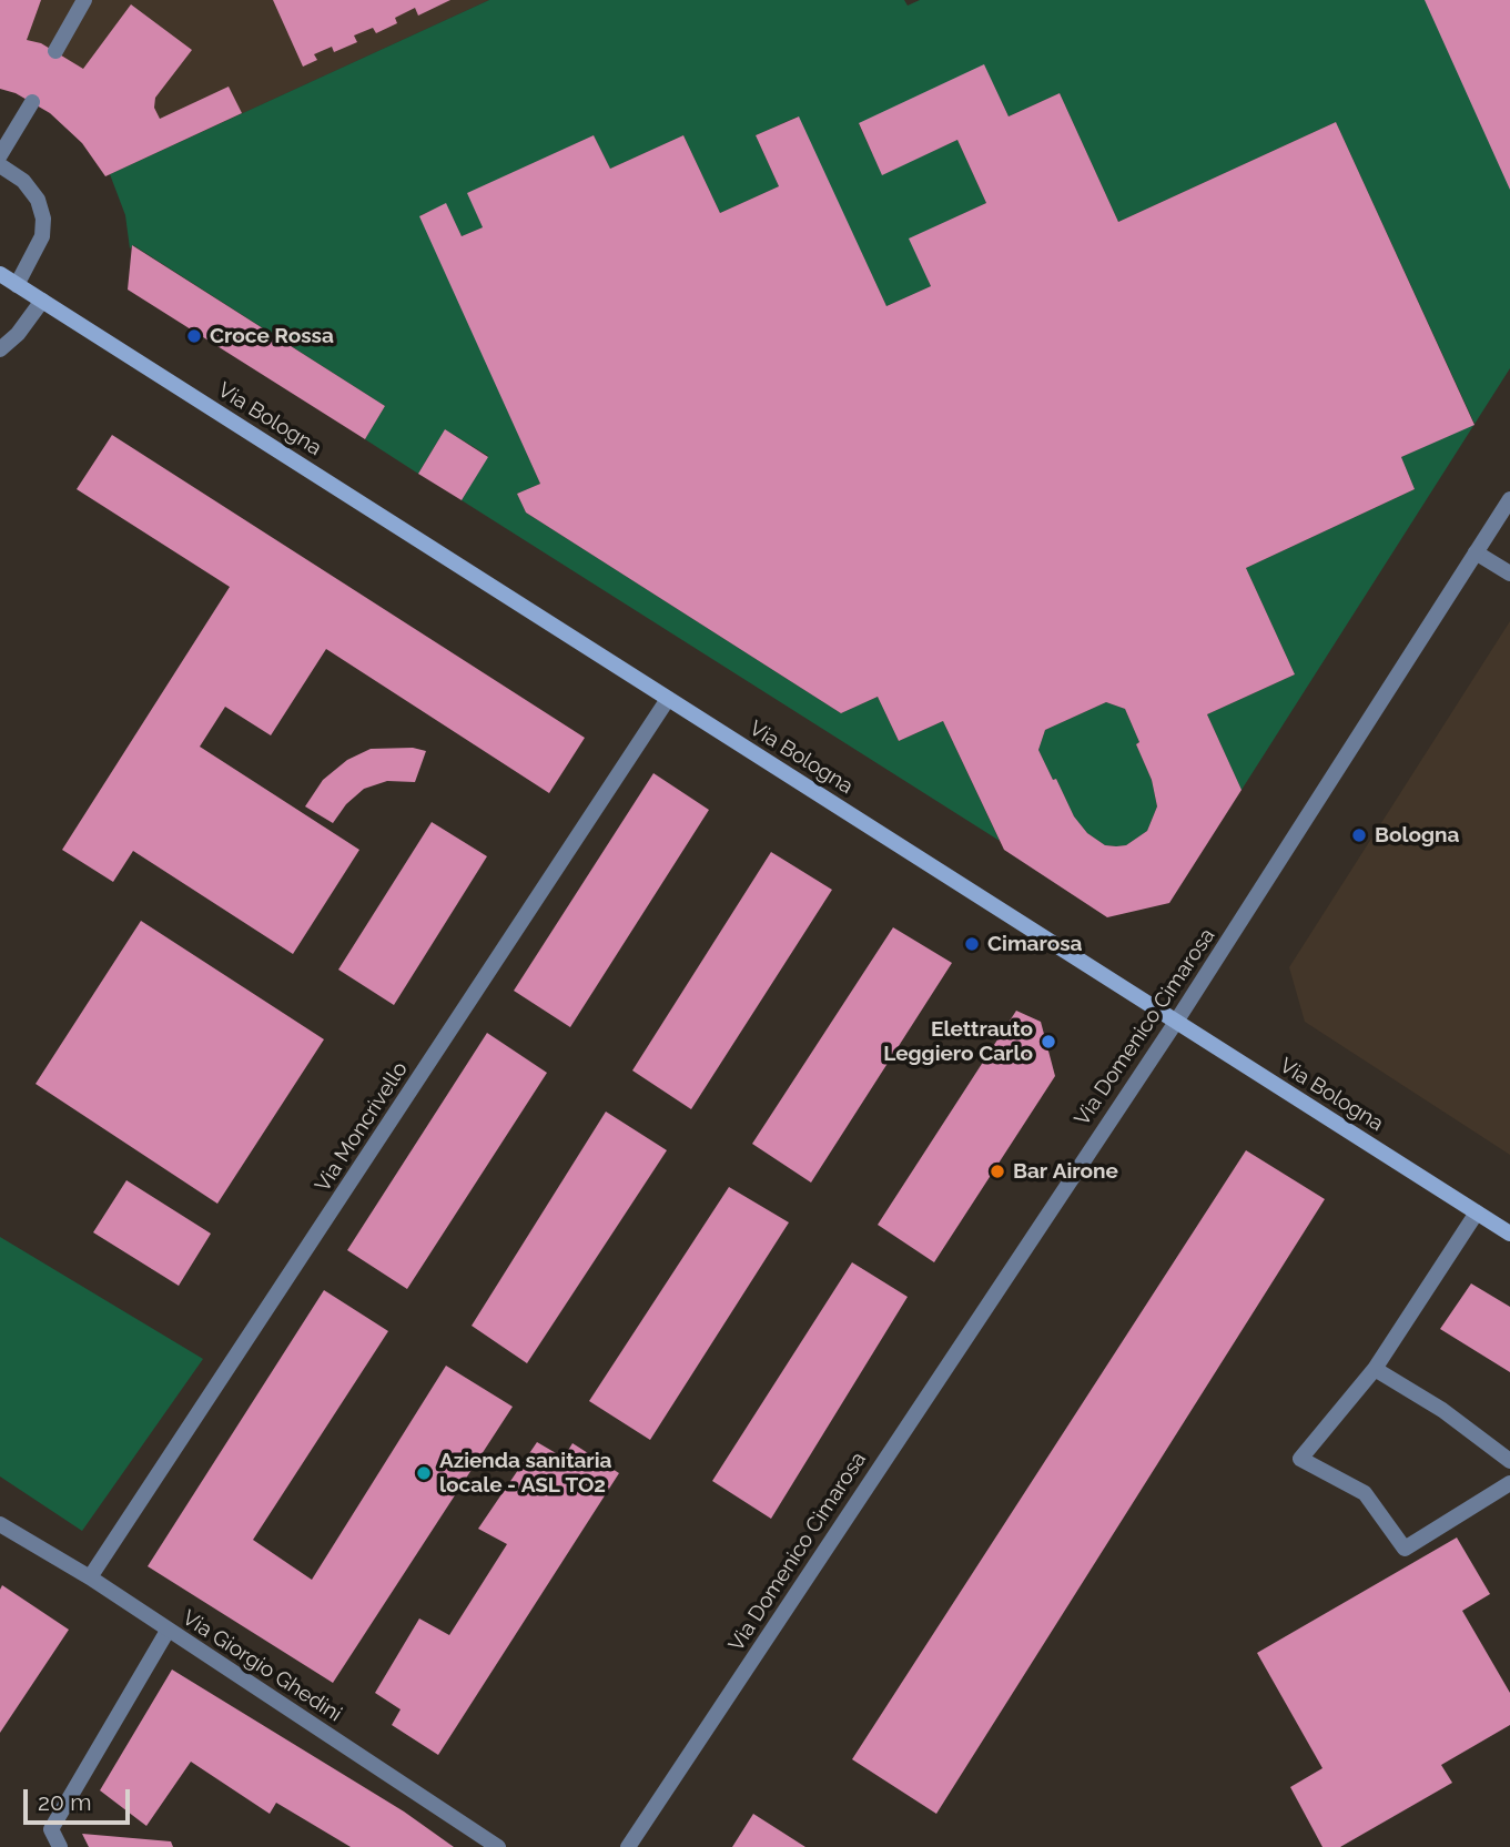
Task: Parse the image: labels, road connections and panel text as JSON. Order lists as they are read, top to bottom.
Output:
{
  "streets": {
    "main road": ["Via Bologna"],
    "street": ["Via Domenico Cimarosa", "Via Moncrivello", "Via Giorgio Ghedini"]
  },
  "crossings": [
    ["Via Bologna", "Via Domenico Cimarosa"],
    ["Via Bologna", "Via Moncrivello"],
    ["Via Moncrivello", "Via Giorgio Ghedini"]
  ],
  "places": [
    "Croce Rossa",
    "Bologna",
    "Cimarosa",
    "Elettrauto Leggiero Carlo",
    "Bar Airone",
    "Azienda sanitaria locale - ASL TO2"
  ],
  "scale_bar": "20 m"
}
